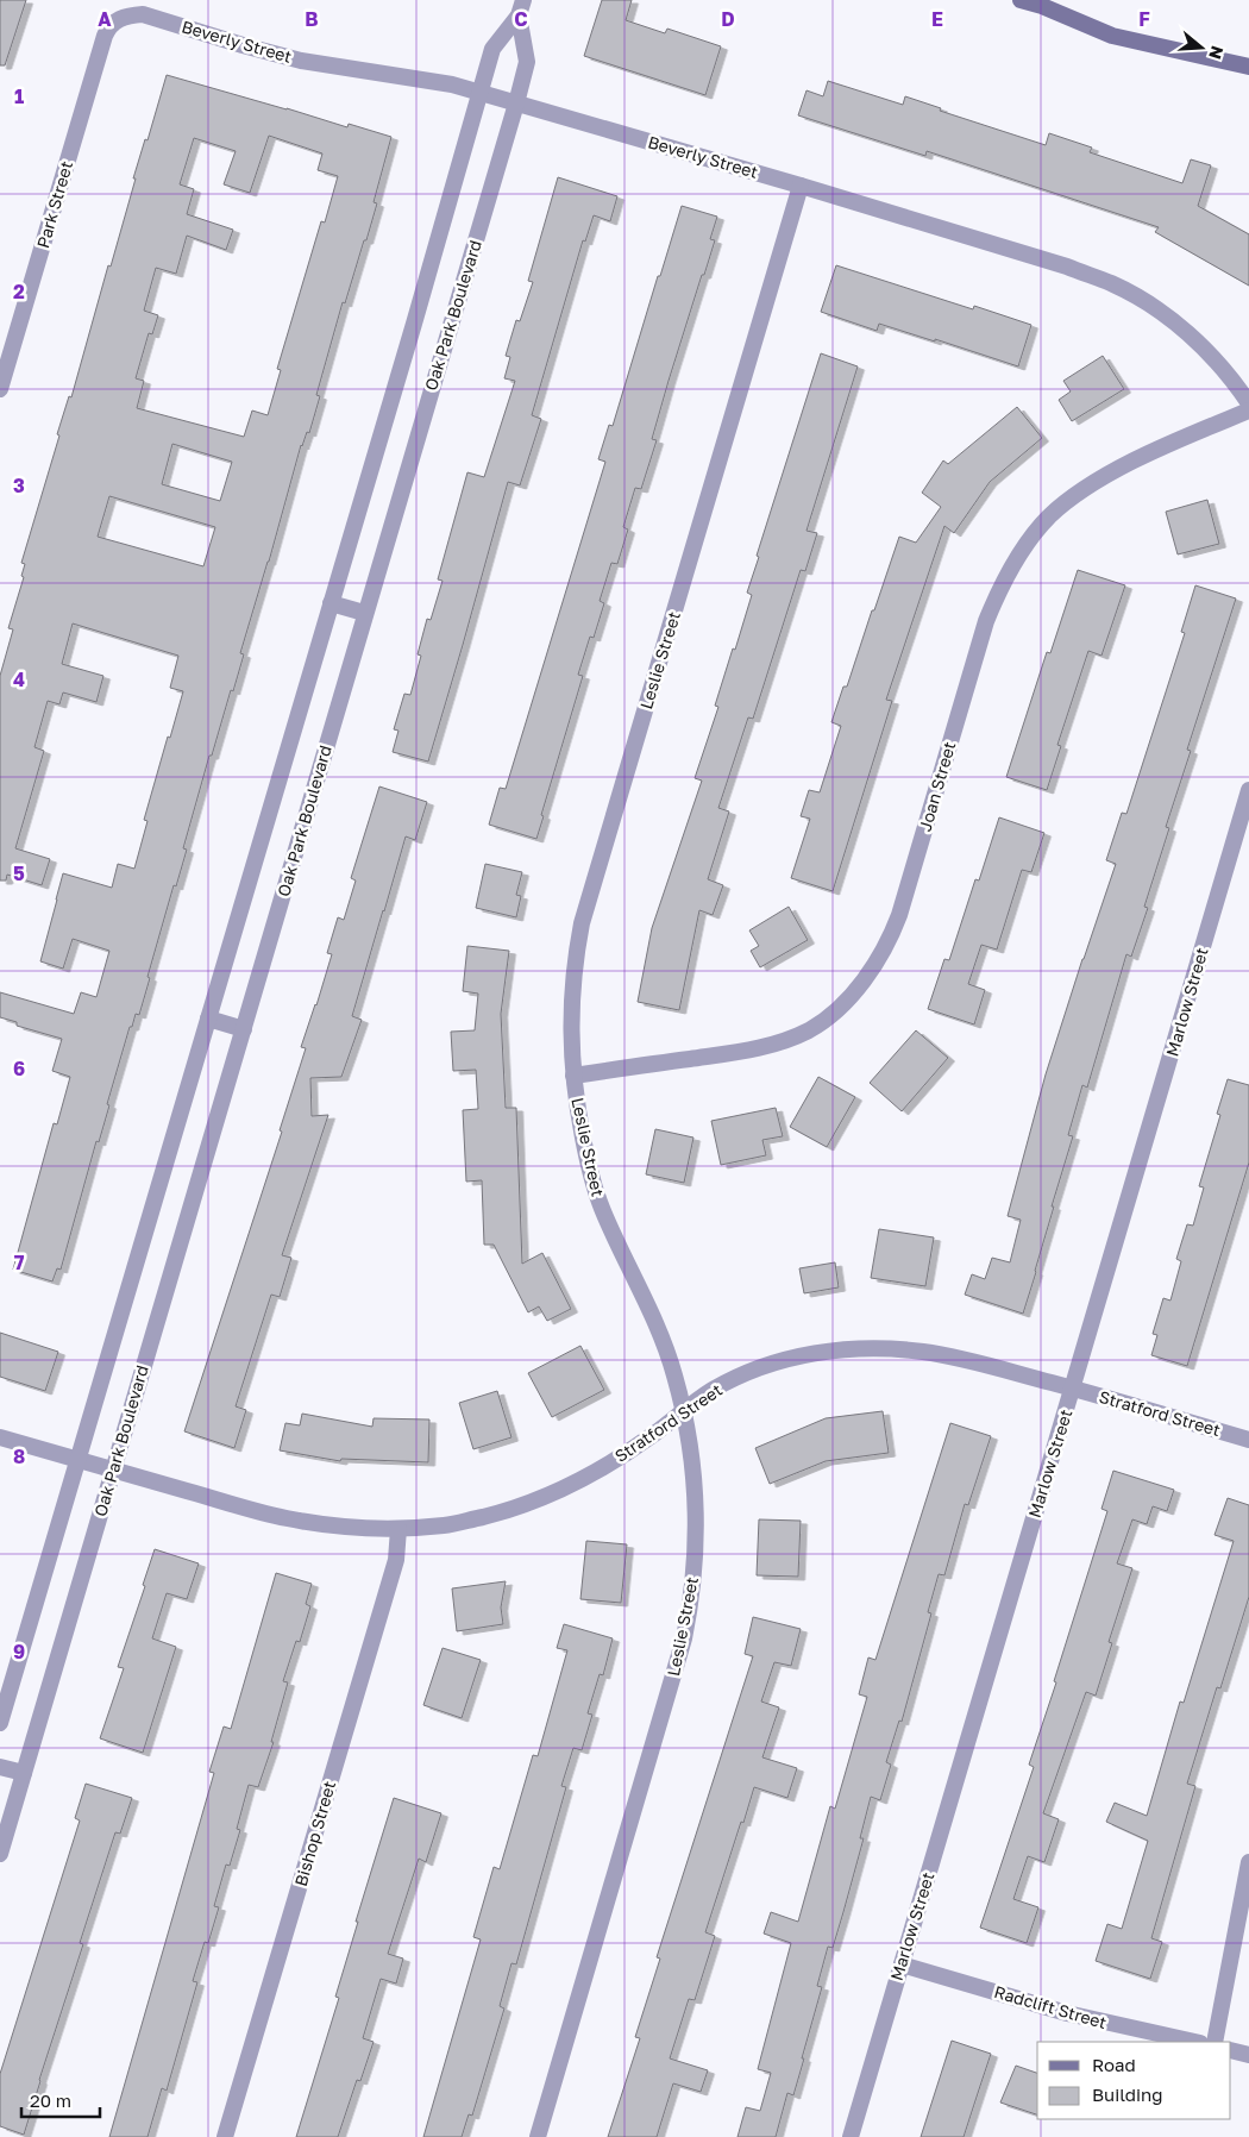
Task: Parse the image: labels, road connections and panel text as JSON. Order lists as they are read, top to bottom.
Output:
{
  "streets": {
    "street": [
      "Beverly Street",
      "Park Street",
      "Oak Park Boulevard",
      "Leslie Street",
      "Joan Street",
      "Marlow Street",
      "Stratford Street",
      "Bishop Street",
      "Radclift Street"
    ]
  },
  "crossings": [
    ["Beverly Street", "Park Street"],
    ["Beverly Street", "Oak Park Boulevard"],
    ["Beverly Street", "Leslie Street"],
    ["Oak Park Boulevard", "Stratford Street"],
    ["Leslie Street", "Joan Street"],
    ["Leslie Street", "Stratford Street"],
    ["Marlow Street", "Stratford Street"],
    ["Marlow Street", "Radclift Street"],
    ["Stratford Street", "Bishop Street"]
  ],
  "legend": ["Road", "Building"],
  "scale_bar": "20 m",
  "north": "right",
  "grid": {
    "columns": [
      "A",
      "B",
      "C",
      "D",
      "E",
      "F"
    ],
    "rows": [
      "1",
      "2",
      "3",
      "4",
      "5",
      "6",
      "7",
      "8",
      "9"
    ]
  }
}
